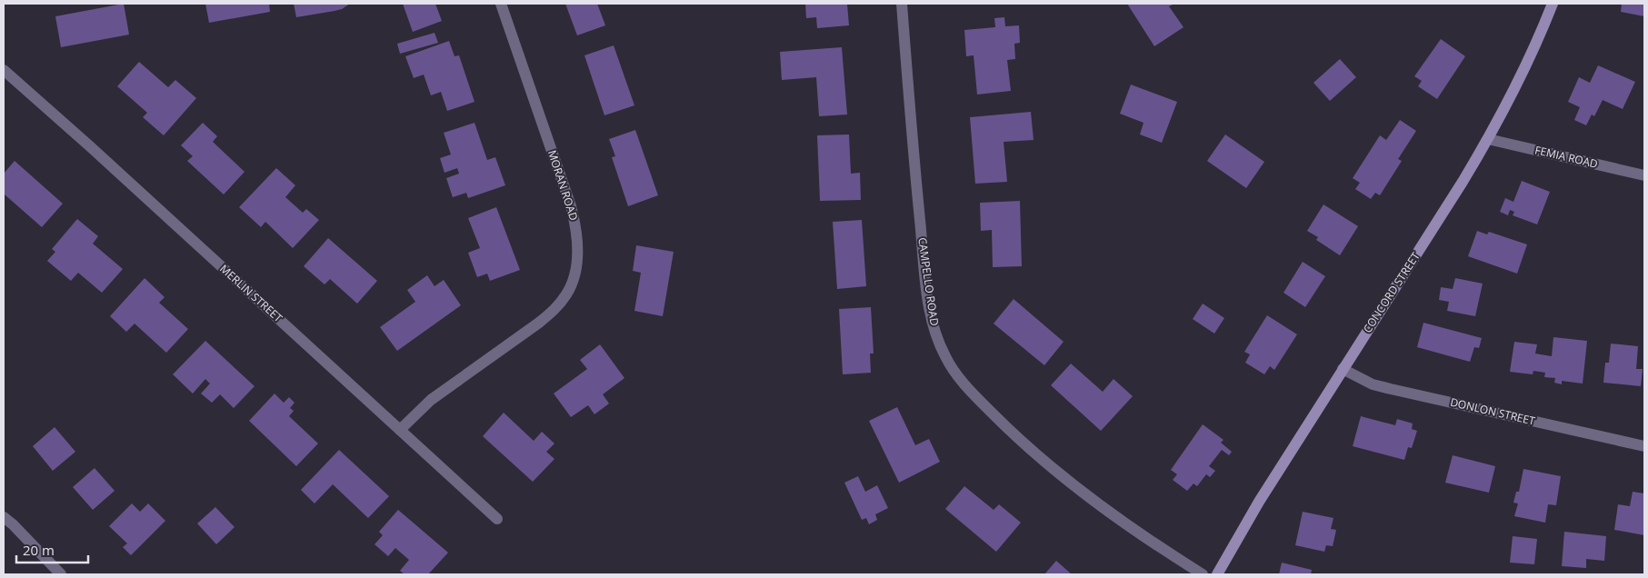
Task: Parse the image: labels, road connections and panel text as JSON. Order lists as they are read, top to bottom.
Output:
{
  "streets": {
    "main road": ["CONCORD STREET"],
    "street": [
      "FEMIA ROAD",
      "MORAN ROAD",
      "CAMPELLO ROAD",
      "MERLIN STREET",
      "DONLON STREET"
    ]
  },
  "crossings": [
    ["FEMIA ROAD", "CONCORD STREET"],
    ["MORAN ROAD", "MERLIN STREET"],
    ["CONCORD STREET", "DONLON STREET"]
  ],
  "scale_bar": "20 m"
}
